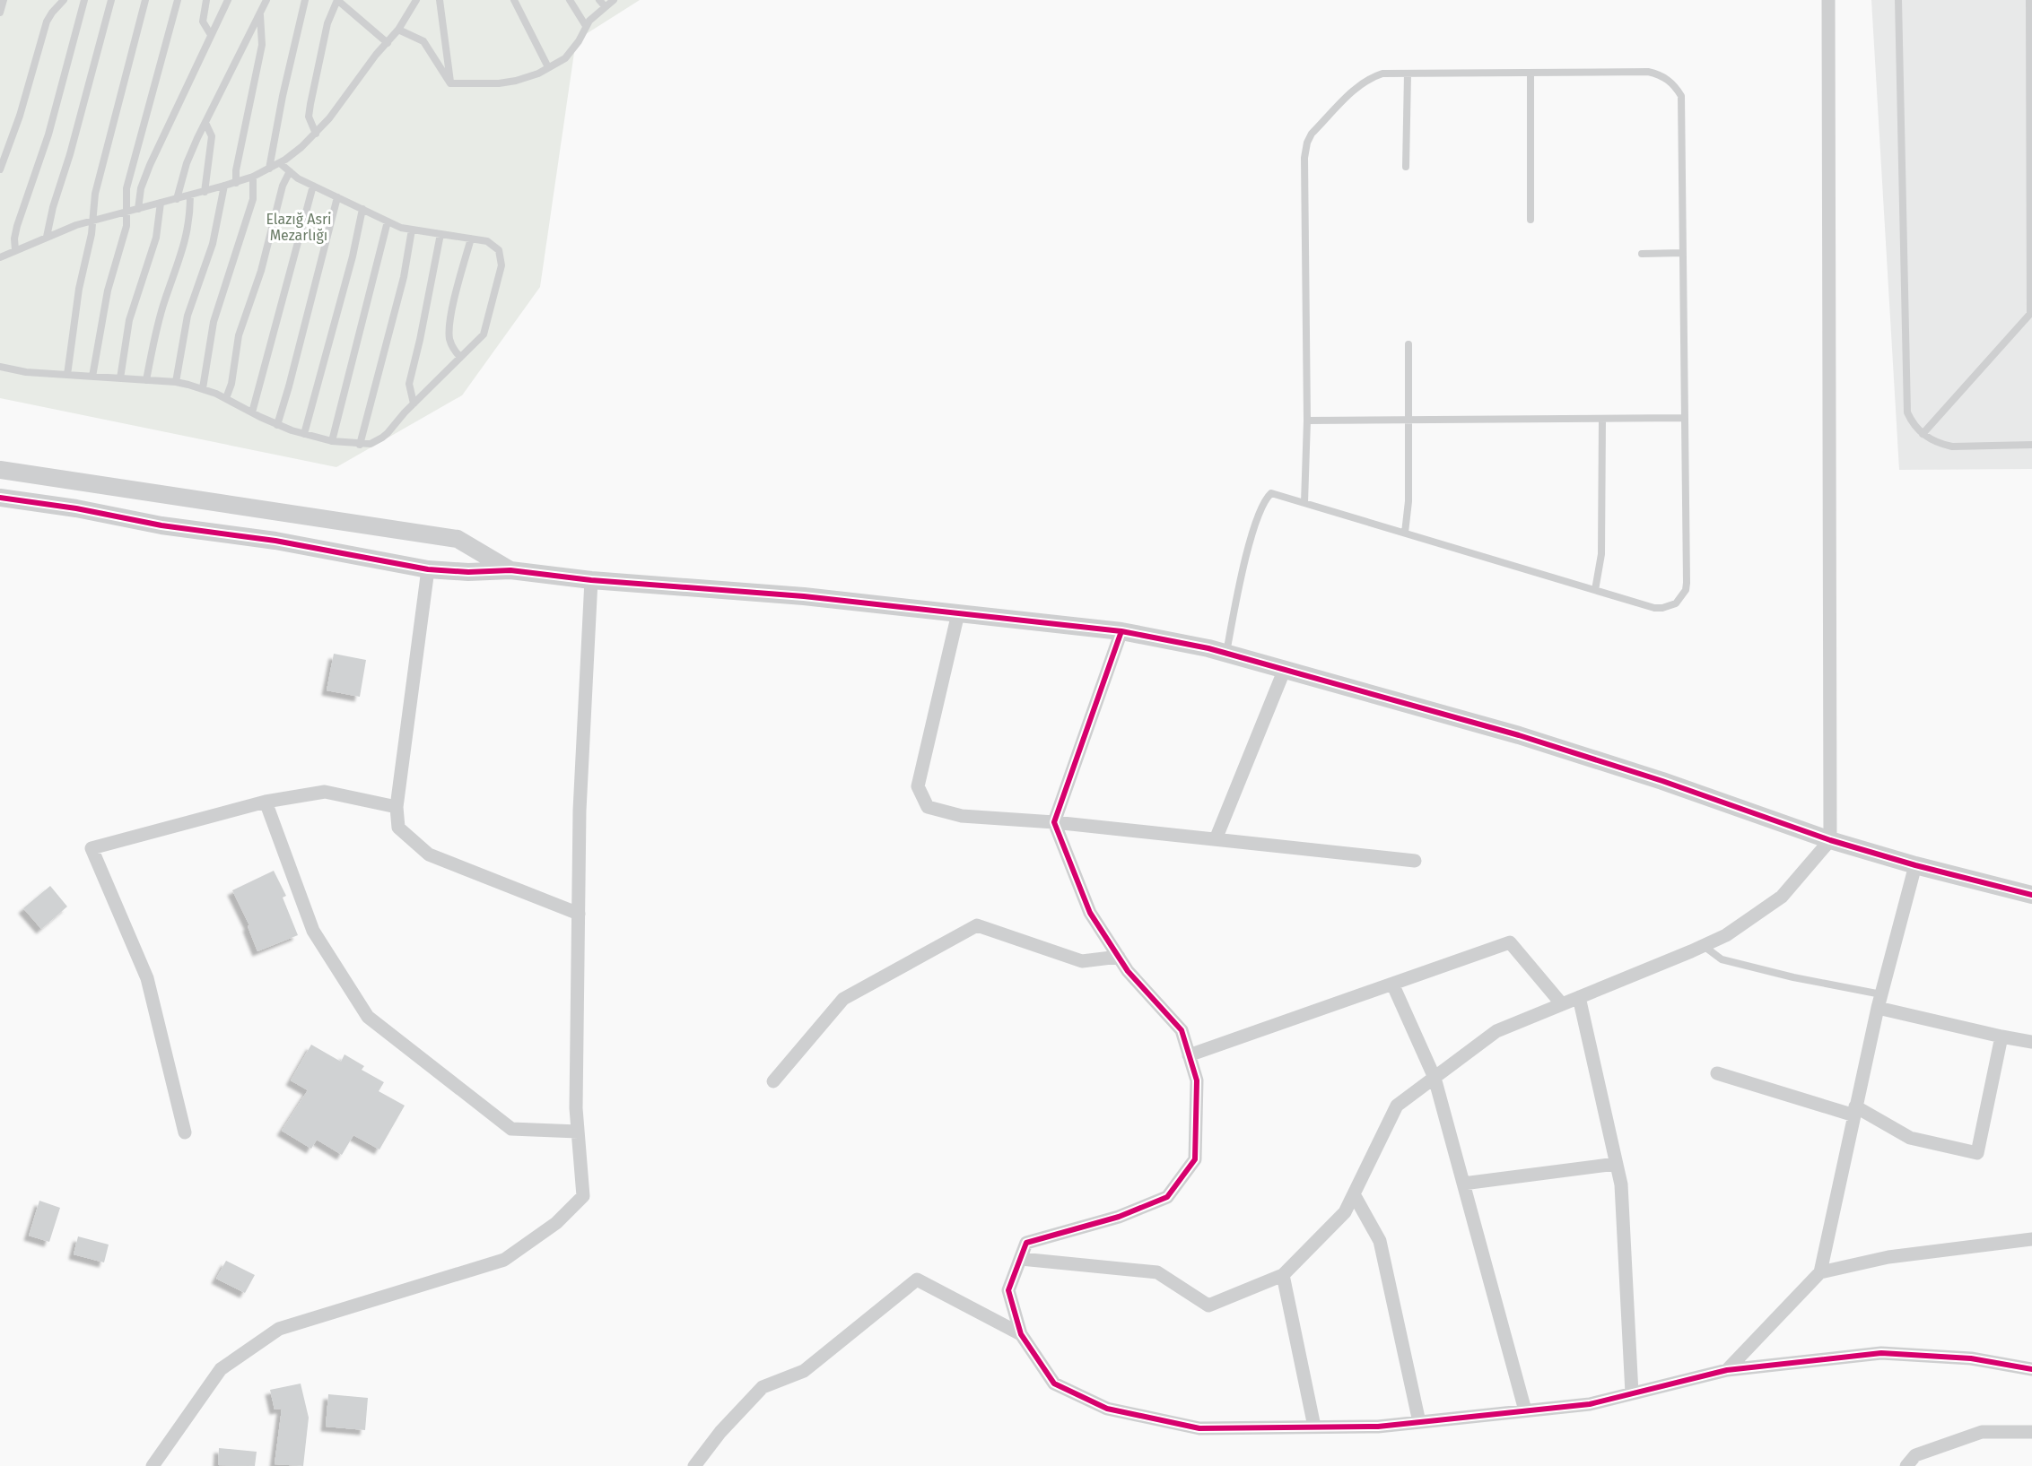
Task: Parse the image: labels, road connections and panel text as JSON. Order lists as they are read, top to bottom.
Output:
{
  "parks": ["Elazığ Asri Mezarlığı"]
}
